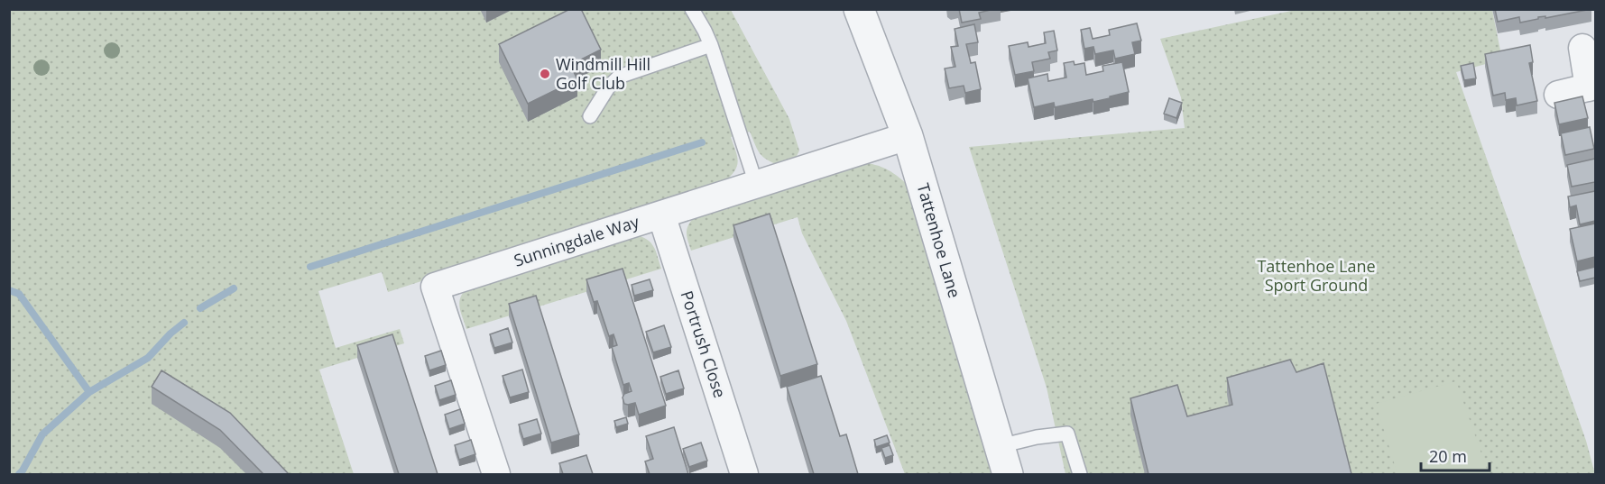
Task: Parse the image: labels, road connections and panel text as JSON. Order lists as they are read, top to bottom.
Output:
{
  "streets": {
    "street": ["Tattenhoe Lane", "Sunningdale Way", "Portrush Close"]
  },
  "crossings": [
    ["Tattenhoe Lane", "Sunningdale Way"],
    ["Sunningdale Way", "Portrush Close"]
  ],
  "parks": ["Tattenhoe Lane Sport Ground"],
  "places": ["Windmill Hill Golf Club"],
  "scale_bar": "20 m"
}
